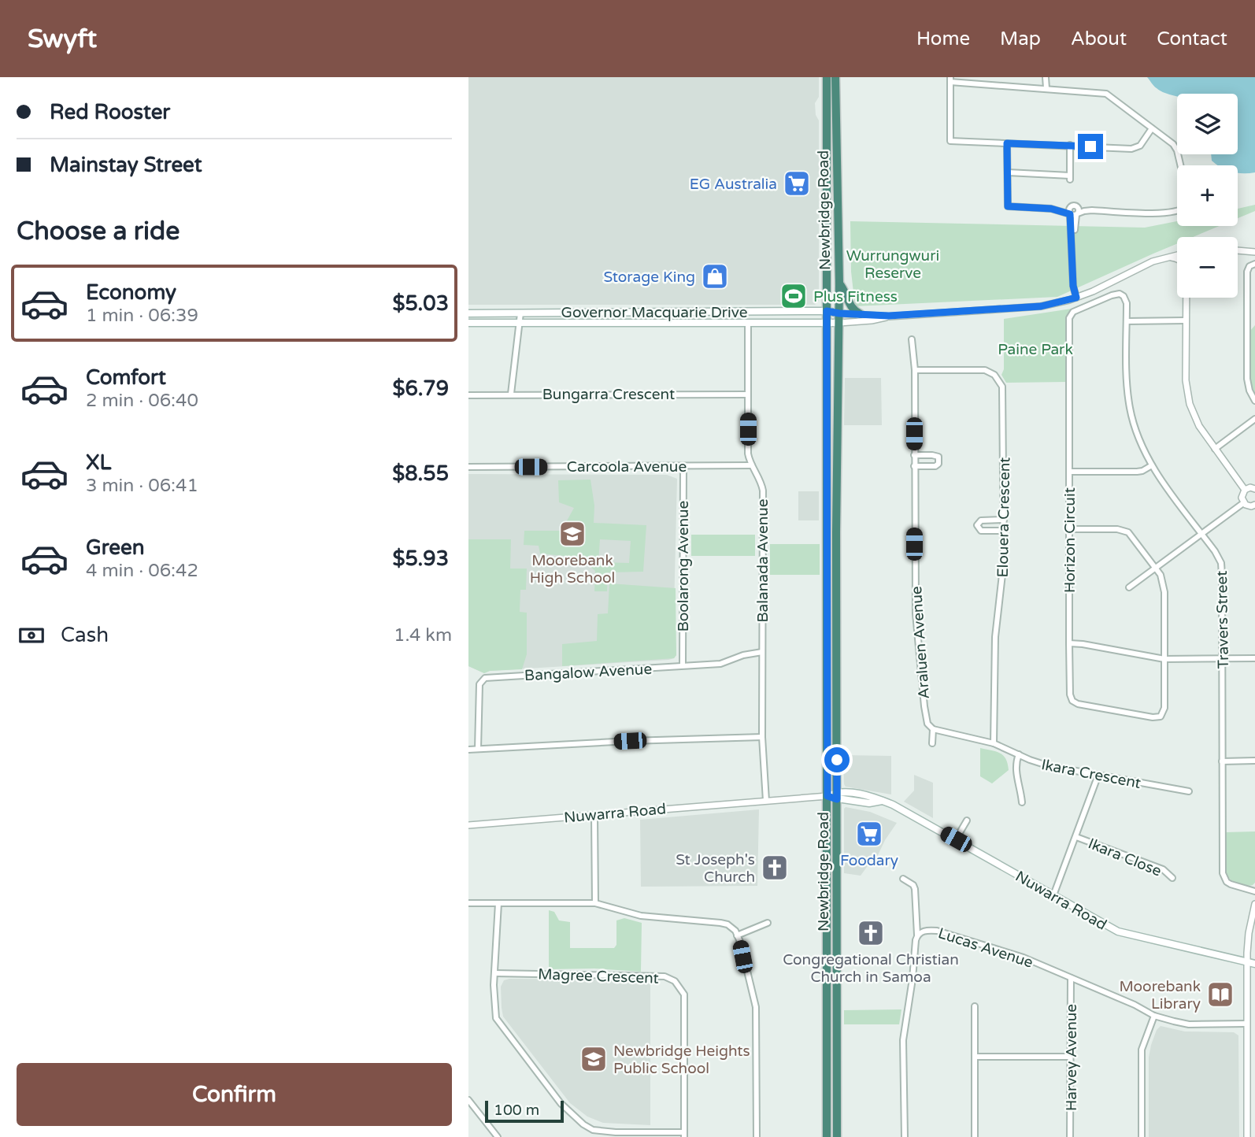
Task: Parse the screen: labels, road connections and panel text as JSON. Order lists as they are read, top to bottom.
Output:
{
  "streets": {
    "highway": ["Newbridge Road"],
    "main road": ["Governor Macquarie Drive", "Nuwarra Road"],
    "street": [
      "Bungarra Crescent",
      "Carcoola Avenue",
      "Elouera Crescent",
      "Horizon Circuit",
      "Balanada Avenue",
      "Boolarong Avenue",
      "Travers Street",
      "Araluen Avenue",
      "Bangalow Avenue",
      "Ikara Crescent",
      "Ikara Close",
      "Lucas Avenue",
      "Magree Crescent",
      "Harvey Avenue"
    ]
  },
  "crossings": [
    ["Newbridge Road", "Governor Macquarie Drive"],
    ["Newbridge Road", "Nuwarra Road"],
    ["Governor Macquarie Drive", "Balanada Avenue"],
    ["Bungarra Crescent", "Balanada Avenue"],
    ["Carcoola Avenue", "Balanada Avenue"],
    ["Carcoola Avenue", "Boolarong Avenue"],
    ["Elouera Crescent", "Araluen Avenue"],
    ["Elouera Crescent", "Ikara Crescent"],
    ["Horizon Circuit", "Travers Street"],
    ["Balanada Avenue", "Bangalow Avenue"],
    ["Balanada Avenue", "Nuwarra Road"],
    ["Boolarong Avenue", "Bangalow Avenue"],
    ["Araluen Avenue", "Ikara Crescent"],
    ["Lucas Avenue", "Harvey Avenue"]
  ],
  "parks": ["Wurrungwuri Reserve", "Paine Park"],
  "places": {
    "supermarket": ["EG Australia", "Foodary"],
    "shop": ["Storage King"],
    "sports": ["Plus Fitness"],
    "school or university": ["Moorebank High School", "Newbridge Heights Public School"],
    "church": ["St Joseph's Church", "Congregational Christian Church in Samoa"],
    "library": ["Moorebank Library"]
  },
  "scale_bar": "100 m",
  "page": {
    "header": "Swyft",
    "nav": [
      "Home",
      "Map",
      "About",
      "Contact"
    ],
    "banner": ["Red Rooster", "Mainstay Street"],
    "map_buttons": ["+", "−"],
    "heading": "Choose a ride",
    "list": [
      {
        "name": "Economy",
        "note": "1 min · 06:39",
        "value": "$5.03"
      },
      {
        "name": "Comfort",
        "note": "2 min · 06:40",
        "value": "$6.79"
      },
      {
        "name": "XL",
        "note": "3 min · 06:41",
        "value": "$8.55"
      },
      {
        "name": "Green",
        "note": "4 min · 06:42",
        "value": "$5.93"
      }
    ],
    "pay": ["Cash", "1.4 km"],
    "buttons": "Confirm",
    "scale": "100 m"
  }
}
